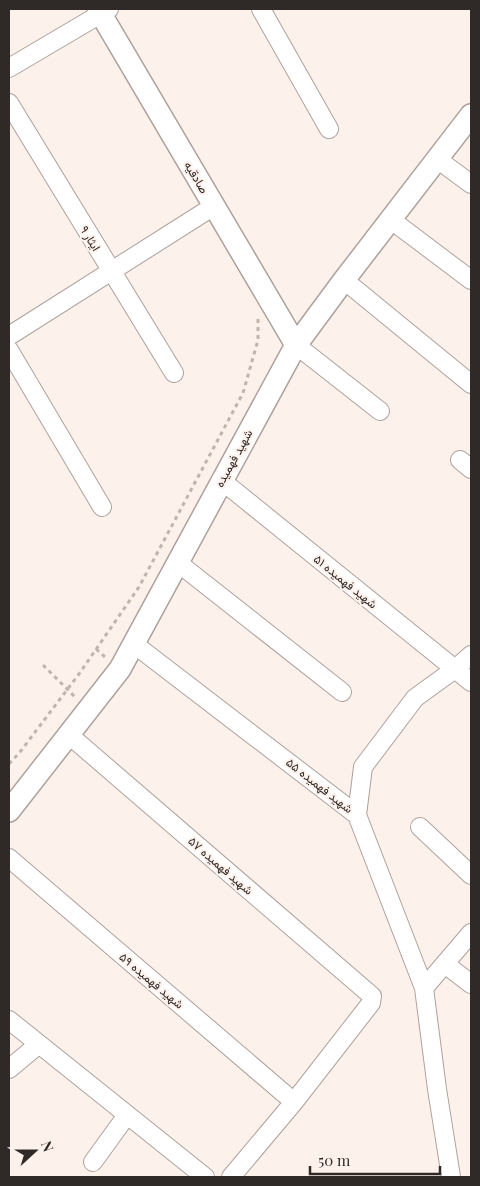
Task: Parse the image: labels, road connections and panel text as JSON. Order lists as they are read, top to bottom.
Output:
{
  "streets": {
    "street": [
      "صادقیه",
      "ایثار ۹",
      "شهید فهمیده",
      "شهید فهمیده ۵۱",
      "شهید فهمیده ۵۵",
      "شهید فهمیده ۵۷",
      "شهید فهمیده ۵۹"
    ]
  },
  "crossings": [
    ["صادقیه", "شهید فهمیده"],
    ["شهید فهمیده", "شهید فهمیده ۵۱"],
    ["شهید فهمیده", "شهید فهمیده ۵۵"],
    ["شهید فهمیده", "شهید فهمیده ۵۷"],
    ["شهید فهمیده ۵۷", "شهید فهمیده ۵۹"]
  ],
  "scale_bar": "50 m",
  "north": "right"
}
